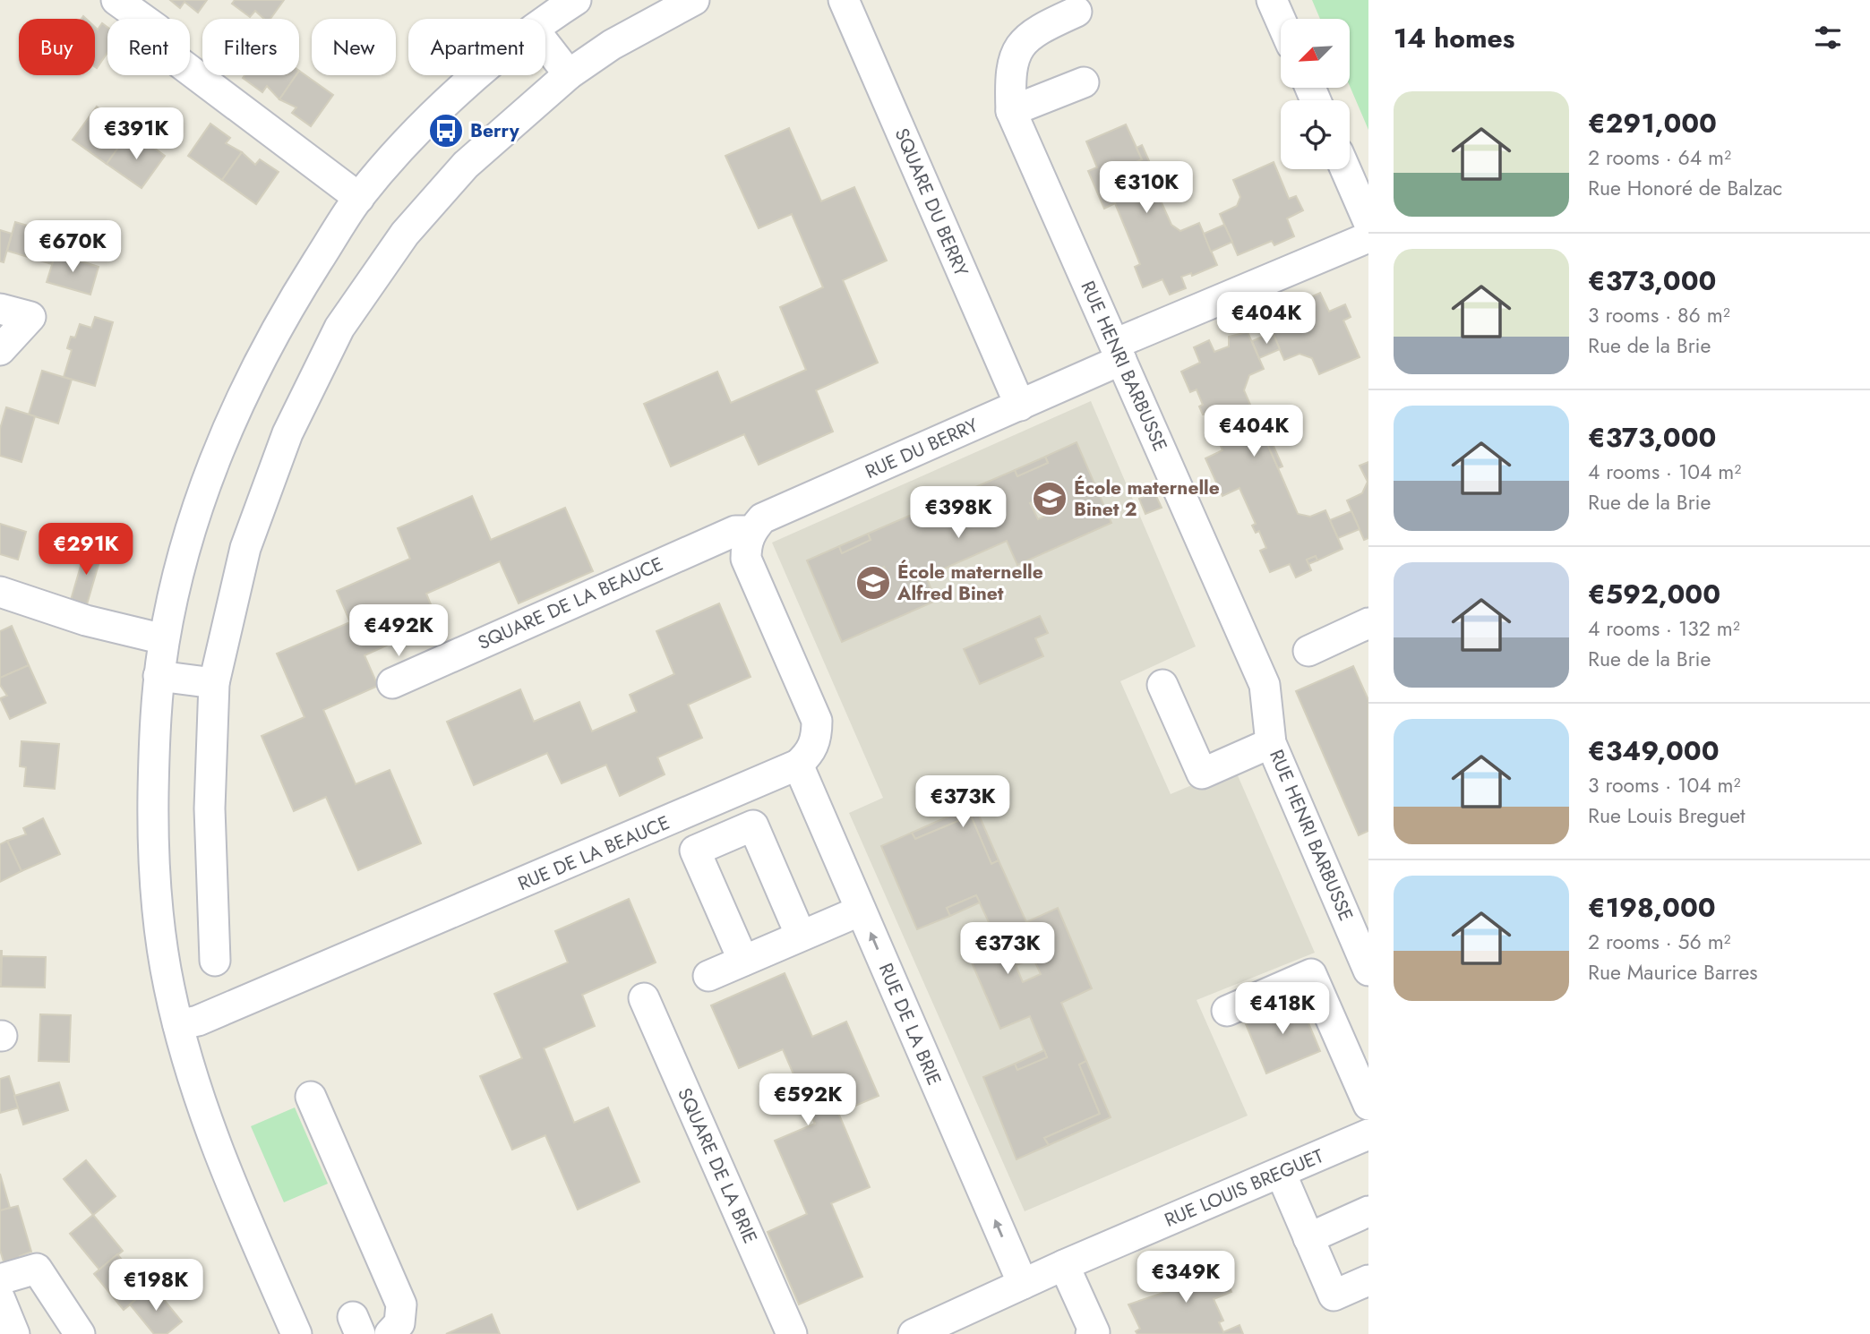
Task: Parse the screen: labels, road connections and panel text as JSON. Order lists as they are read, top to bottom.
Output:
{
  "streets": {
    "street": [
      "SQUARE DU BERRY",
      "RUE HENRI BARBUSSE",
      "RUE DU BERRY",
      "SQUARE DE LA BEAUCE",
      "RUE DE LA BEAUCE",
      "RUE DE LA BRIE",
      "SQUARE DE LA BRIE",
      "RUE LOUIS BREGUET"
    ]
  },
  "crossings": [
    ["SQUARE DU BERRY", "RUE DU BERRY"],
    ["RUE HENRI BARBUSSE", "RUE DU BERRY"],
    ["RUE DU BERRY", "SQUARE DE LA BEAUCE"],
    ["RUE DU BERRY", "RUE DE LA BEAUCE"],
    ["SQUARE DE LA BEAUCE", "RUE DE LA BEAUCE"],
    ["RUE DE LA BEAUCE", "RUE DE LA BRIE"],
    ["RUE DE LA BRIE", "RUE LOUIS BREGUET"]
  ],
  "one_way": ["RUE DE LA BRIE"],
  "places": {
    "bus stop": ["Berry"],
    "school or university": ["École maternelle Binet 2", "École maternelle Alfred Binet"]
  },
  "north": "bottom left",
  "page": {
    "heading": "14 homes",
    "chip": [
      "Buy",
      "Rent",
      "Filters",
      "New",
      "Apartment"
    ],
    "list": [
      {
        "name": "€291,000",
        "note": "2 rooms · 64 m² · Rue Honoré de Balzac"
      },
      {
        "name": "€373,000",
        "note": "3 rooms · 86 m² · Rue de la Brie"
      },
      {
        "name": "€373,000",
        "note": "4 rooms · 104 m² · Rue de la Brie"
      },
      {
        "name": "€592,000",
        "note": "4 rooms · 132 m² · Rue de la Brie"
      },
      {
        "name": "€349,000",
        "note": "3 rooms · 104 m² · Rue Louis Breguet"
      },
      {
        "name": "€198,000",
        "note": "2 rooms · 56 m² · Rue Maurice Barres"
      }
    ],
    "price": [
      "€391K",
      "€310K",
      "€670K",
      "€404K",
      "€404K",
      "€398K",
      "€291K",
      "€492K",
      "€373K",
      "€373K",
      "€418K",
      "€592K",
      "€349K",
      "€198K"
    ]
  }
}
